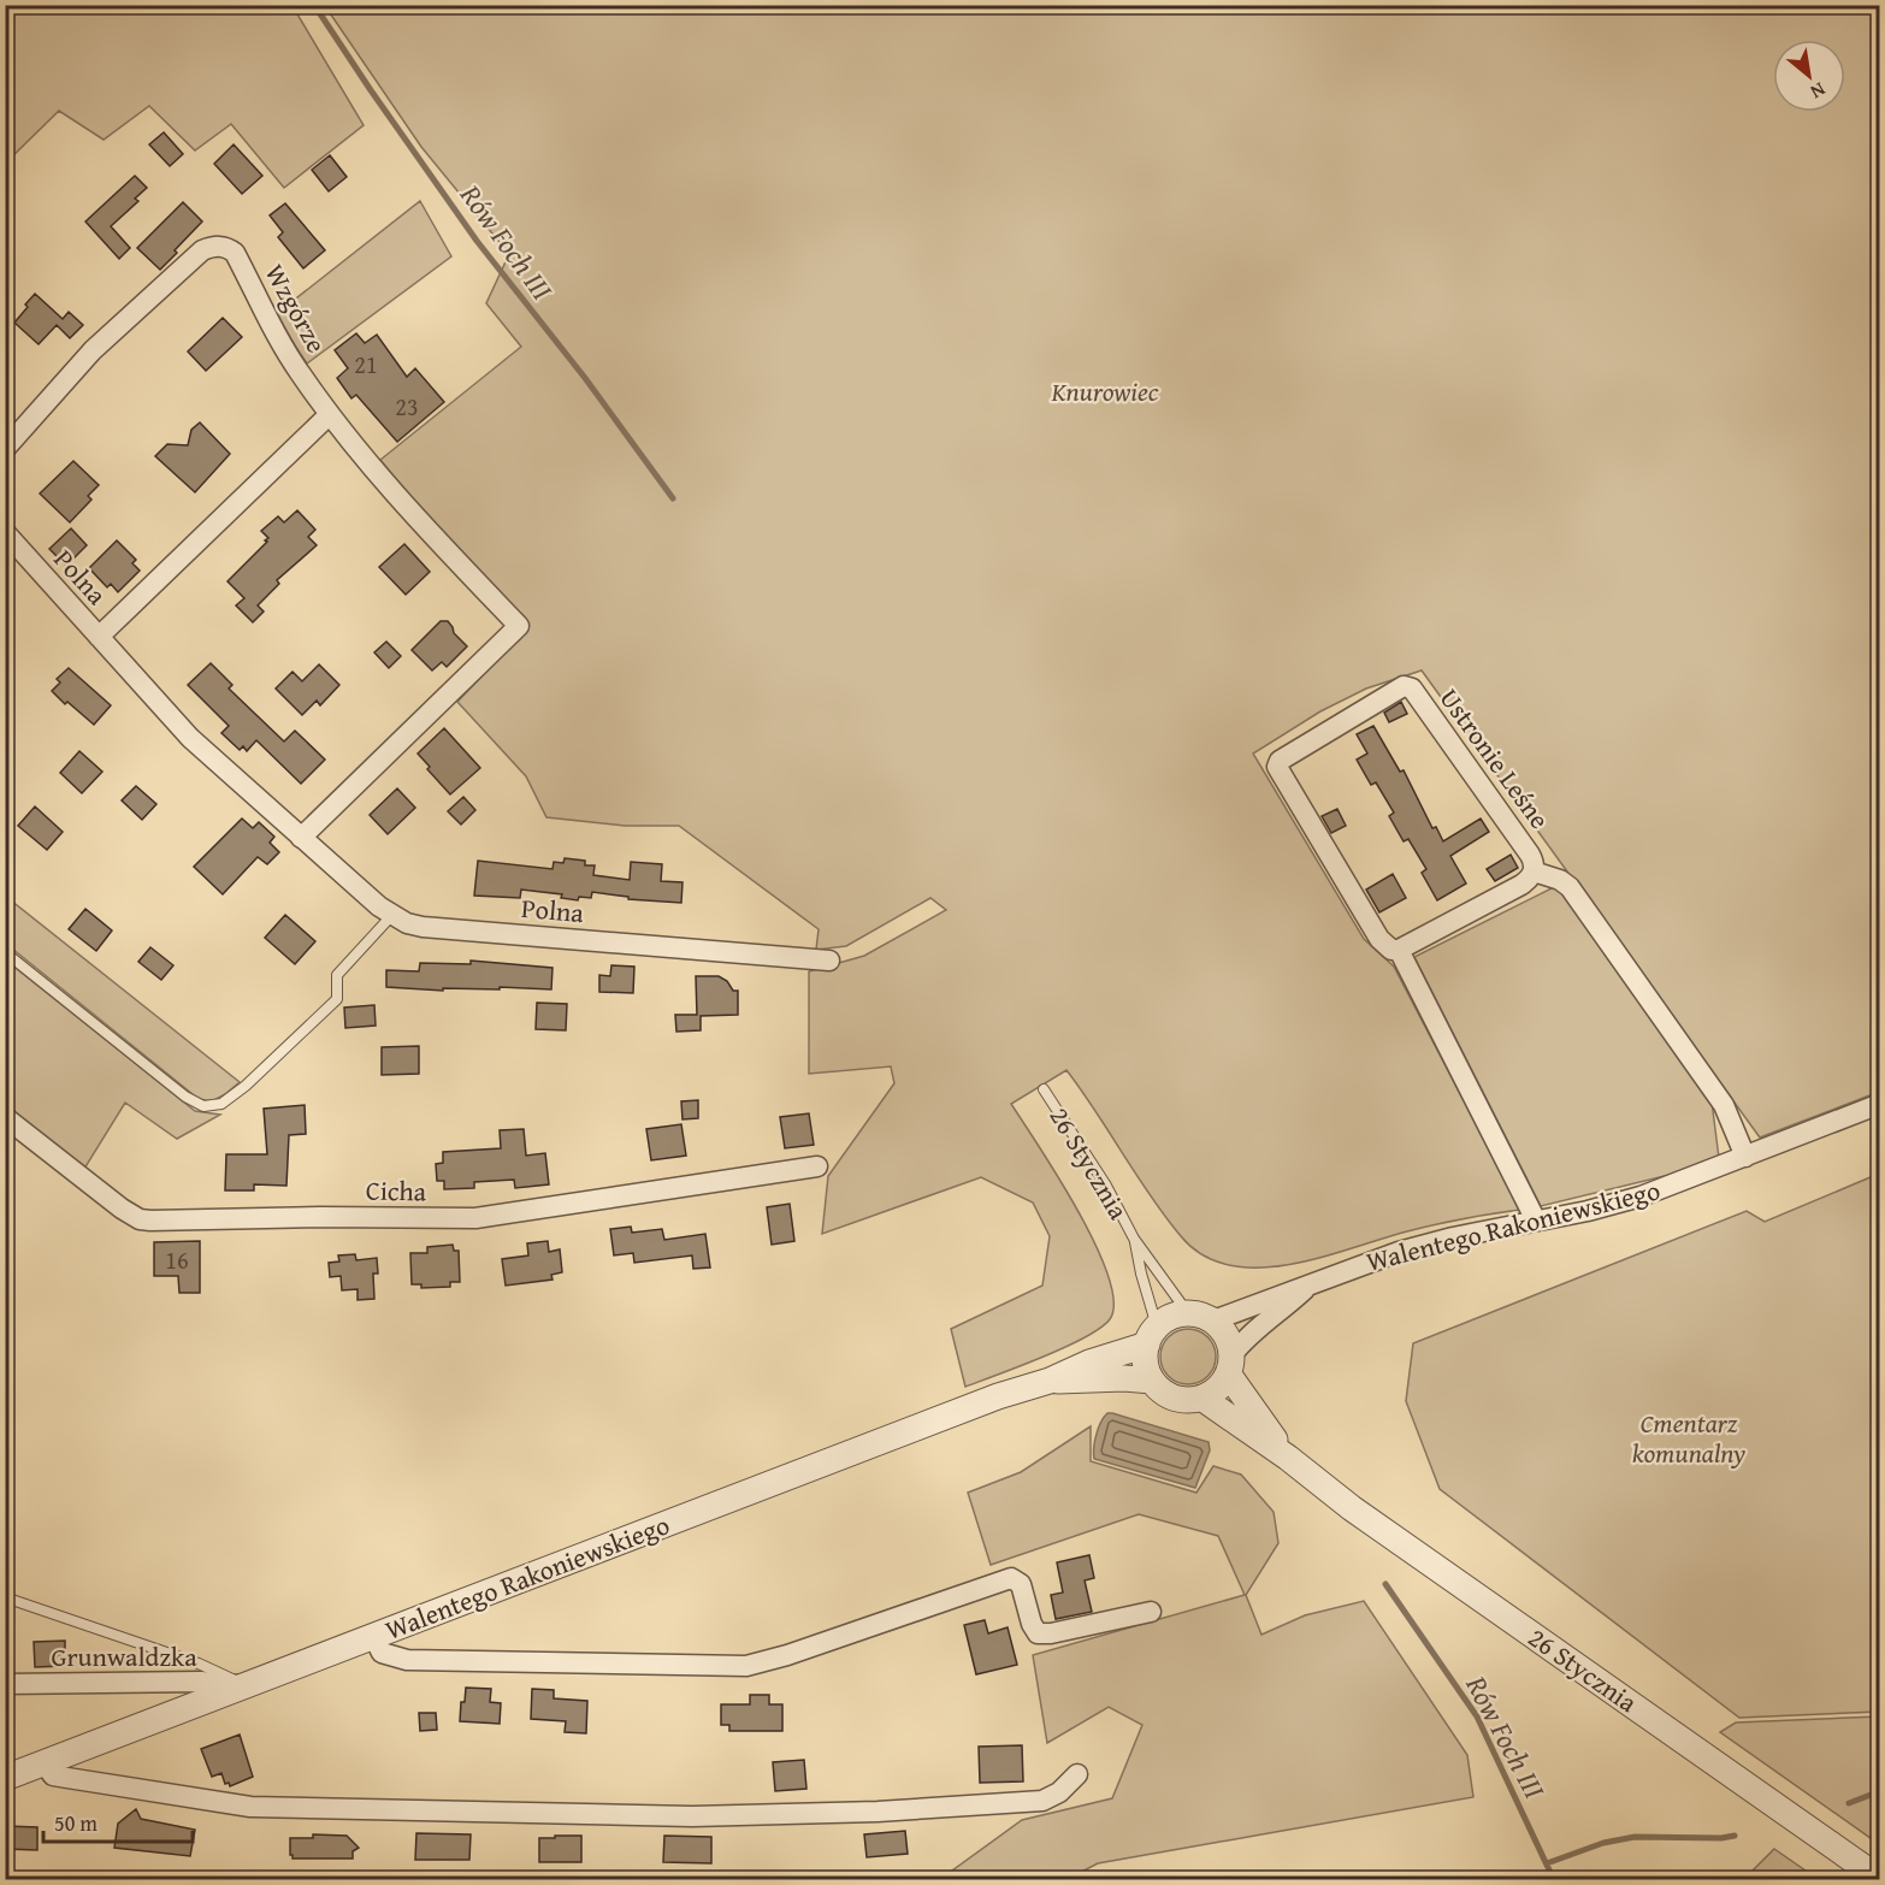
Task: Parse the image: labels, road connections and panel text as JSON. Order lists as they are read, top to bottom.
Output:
{
  "streets": {
    "street": [
      "Wzgórze",
      "Polna",
      "Ustronie Leśne",
      "26 Stycznia",
      "Cicha",
      "Walentego Rakoniewskiego",
      "Grunwaldzka"
    ]
  },
  "crossings": [
    ["Wzgórze", "Polna"],
    ["Ustronie Leśne", "Walentego Rakoniewskiego"],
    ["26 Stycznia", "Walentego Rakoniewskiego"],
    ["Walentego Rakoniewskiego", "Grunwaldzka"]
  ],
  "water": ["Rów Foch III"],
  "parks": ["Knurowiec", "Cmentarz komunalny"],
  "house_numbers": ["21", "23", "16"],
  "scale_bar": "50 m",
  "north": "bottom right"
}
